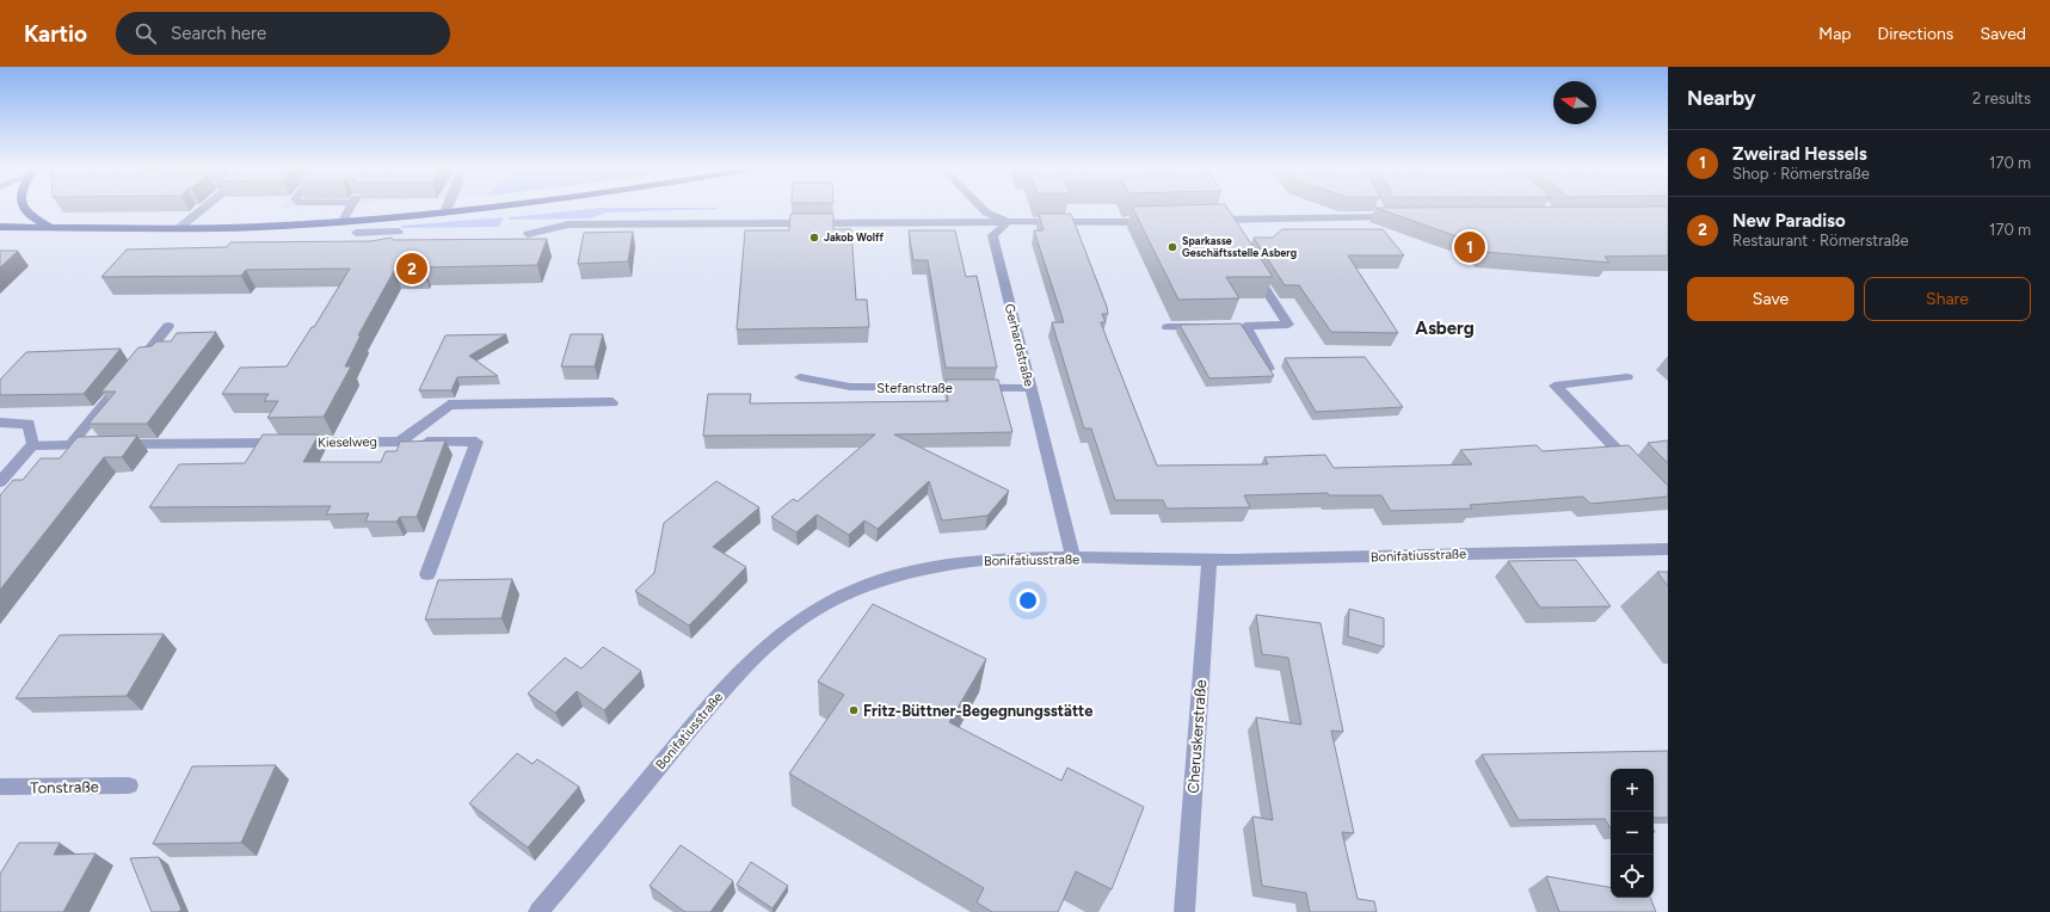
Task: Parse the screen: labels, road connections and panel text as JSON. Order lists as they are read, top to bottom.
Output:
{
  "streets": {
    "street": [
      "Gerhardstraße",
      "Stefanstraße",
      "Kieselweg",
      "Bonifatiusstraße",
      "Cheruskerstraße",
      "Tonstraße"
    ]
  },
  "crossings": [
    ["Gerhardstraße", "Stefanstraße"],
    ["Gerhardstraße", "Bonifatiusstraße"],
    ["Bonifatiusstraße", "Cheruskerstraße"]
  ],
  "districts": ["Asberg"],
  "places": ["Jakob Wolff", "Sparkasse Geschäftsstelle Asberg", "Fritz-Büttner-Begegnungsstätte"],
  "north": "left",
  "page": {
    "header": "Kartio",
    "search": "Search here",
    "nav": ["Map", "Directions", "Saved"],
    "heading": ["Nearby", "2 results"],
    "list": [
      {
        "mark": "1",
        "name": "Zweirad Hessels",
        "note": "Shop · Römerstraße",
        "value": "170 m"
      },
      {
        "mark": "2",
        "name": "New Paradiso",
        "note": "Restaurant · Römerstraße",
        "value": "170 m"
      }
    ],
    "pins": ["1", "2"],
    "buttons": ["Save", "Share"],
    "map_buttons": ["+", "−"]
  }
}
